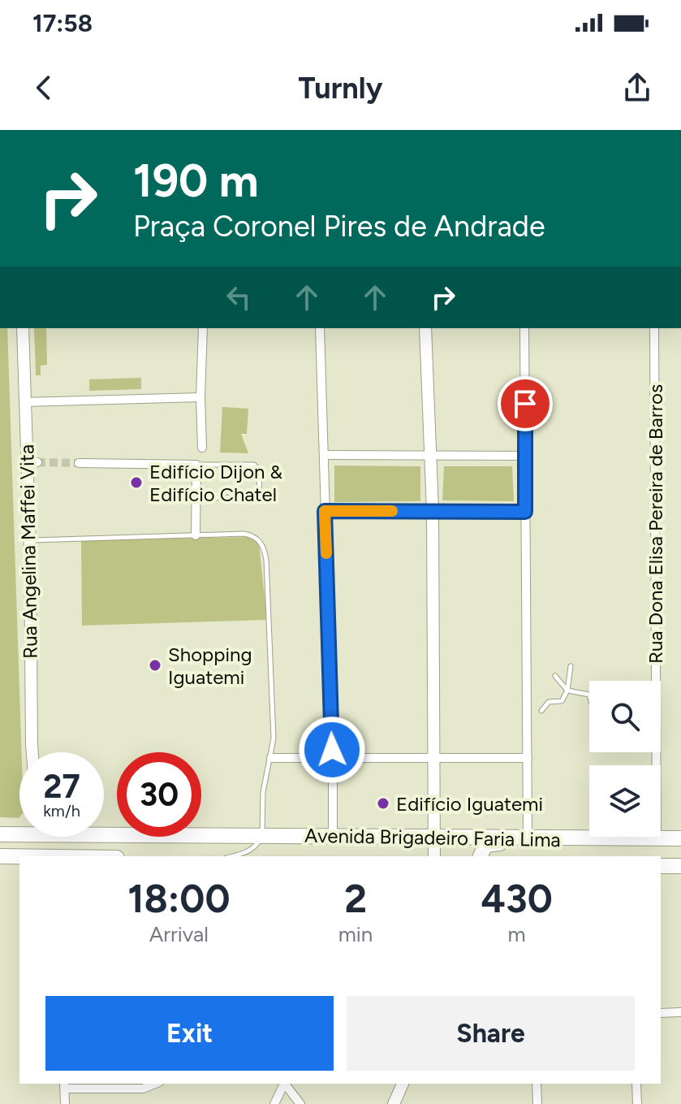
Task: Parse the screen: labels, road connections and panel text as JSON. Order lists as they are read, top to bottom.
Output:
{
  "streets": {
    "highway": ["Avenida Brigadeiro Faria Lima"],
    "street": ["Rua Dona Elisa Pereira de Barros", "Rua Angelina Maffei Vita"]
  },
  "crossings": [
    ["Rua Dona Elisa Pereira de Barros", "Avenida Brigadeiro Faria Lima"]
  ],
  "places": ["Edifício Dijon & Edifício Chatel", "Shopping Iguatemi", "Edifício Iguatemi"],
  "page": {
    "status": "17:58",
    "header": "Turnly",
    "turn": ["190 m", "Praça Coronel Pires de Andrade"],
    "speed": "27 km/h",
    "limit": "30",
    "eta": [
      "18:00",
      "Arrival",
      "2",
      "min",
      "430",
      "m"
    ],
    "buttons": ["Exit", "Share"]
  }
}
